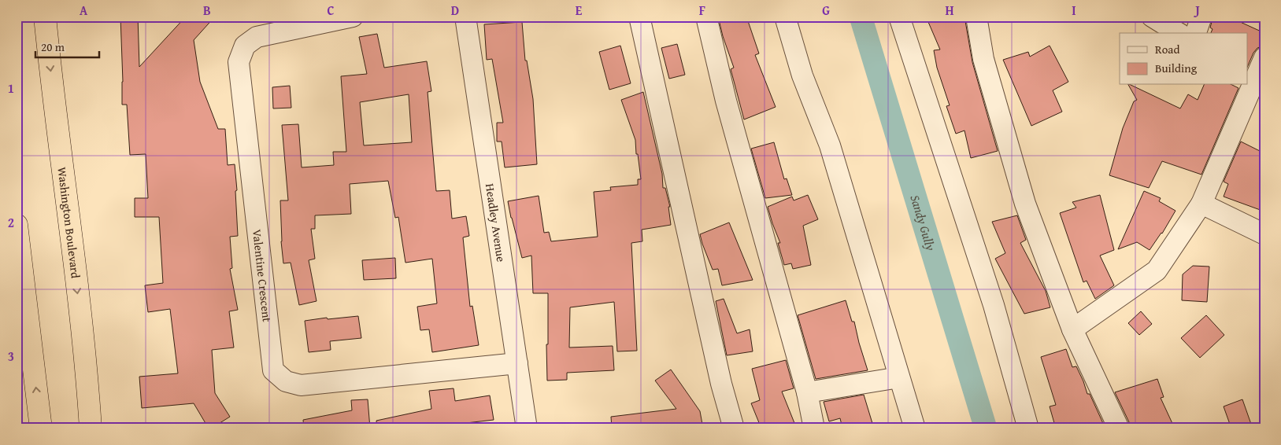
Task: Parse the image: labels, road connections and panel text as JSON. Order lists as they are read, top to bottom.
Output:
{
  "streets": {
    "highway": ["Washington Boulevard"],
    "street": ["Headley Avenue", "Valentine Crescent"]
  },
  "crossings": [
    ["Headley Avenue", "Valentine Crescent"]
  ],
  "water": ["Sandy Gully"],
  "legend": ["Road", "Building"],
  "scale_bar": "20 m",
  "grid": {
    "columns": [
      "A",
      "B",
      "C",
      "D",
      "E",
      "F",
      "G",
      "H",
      "I",
      "J"
    ],
    "rows": ["1", "2", "3"]
  }
}
